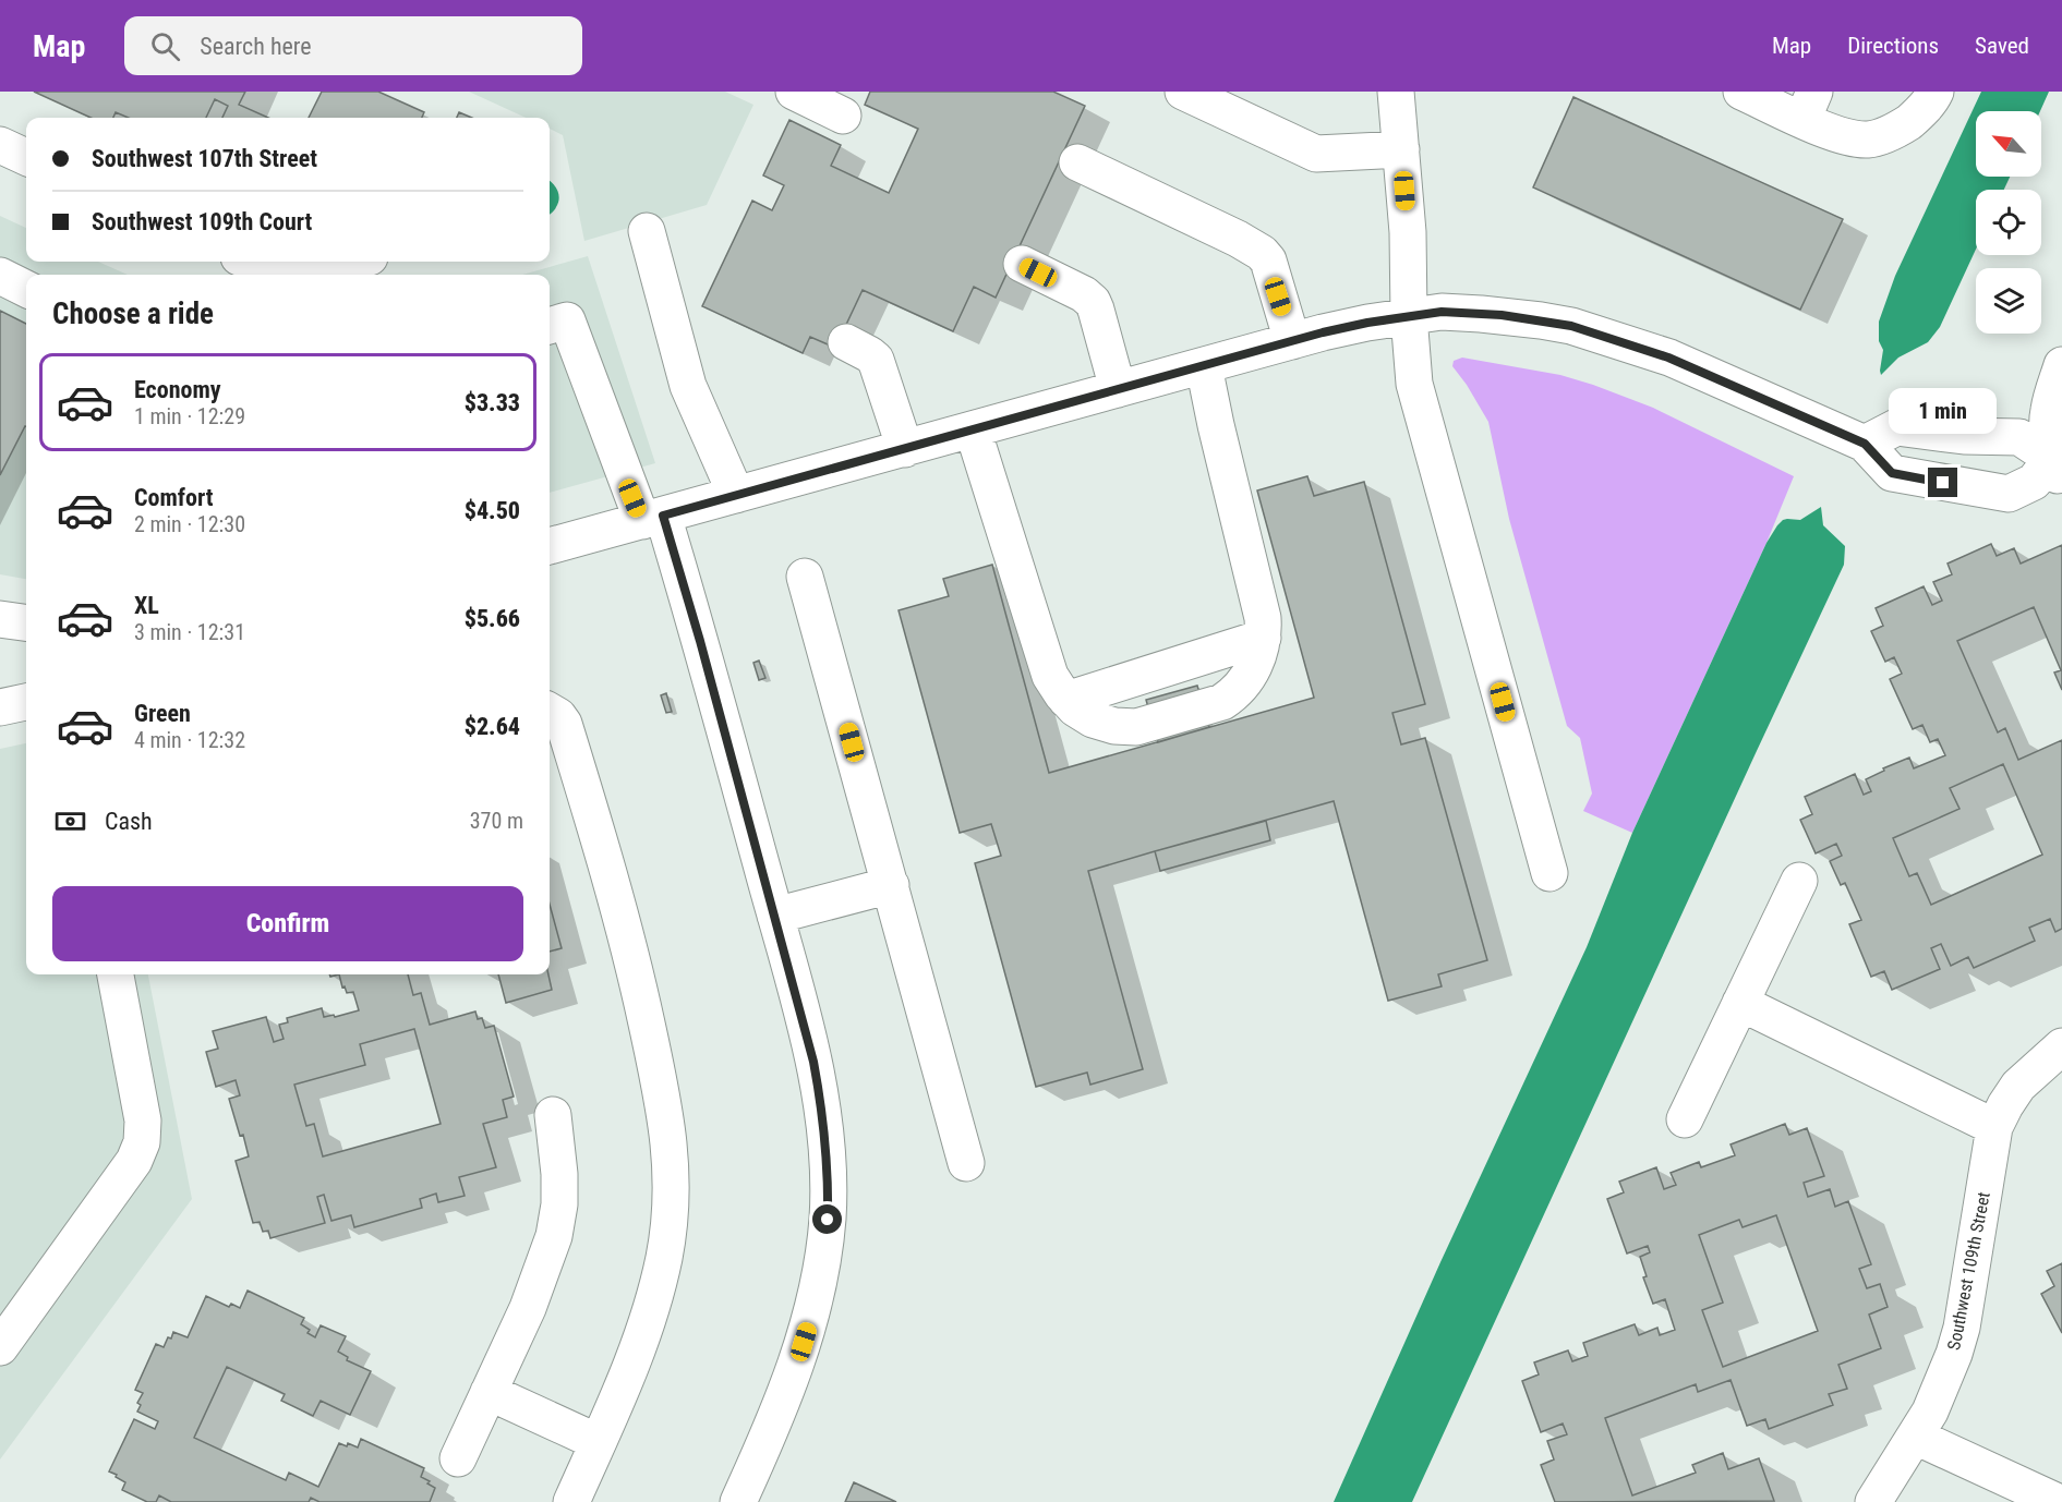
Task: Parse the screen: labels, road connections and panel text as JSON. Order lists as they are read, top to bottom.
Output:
{
  "streets": {
    "street": ["Southwest 109th Street"]
  },
  "north": "top left",
  "page": {
    "header": "Map",
    "search": "Search here",
    "nav": ["Map", "Directions", "Saved"],
    "banner": ["Southwest 107th Street", "Southwest 109th Court"],
    "heading": "Choose a ride",
    "list": [
      {
        "name": "Economy",
        "note": "1 min · 12:29",
        "value": "$3.33"
      },
      {
        "name": "Comfort",
        "note": "2 min · 12:30",
        "value": "$4.50"
      },
      {
        "name": "XL",
        "note": "3 min · 12:31",
        "value": "$5.66"
      },
      {
        "name": "Green",
        "note": "4 min · 12:32",
        "value": "$2.64"
      }
    ],
    "bubble": "1 min",
    "pay": ["Cash", "370 m"],
    "buttons": "Confirm"
  }
}
